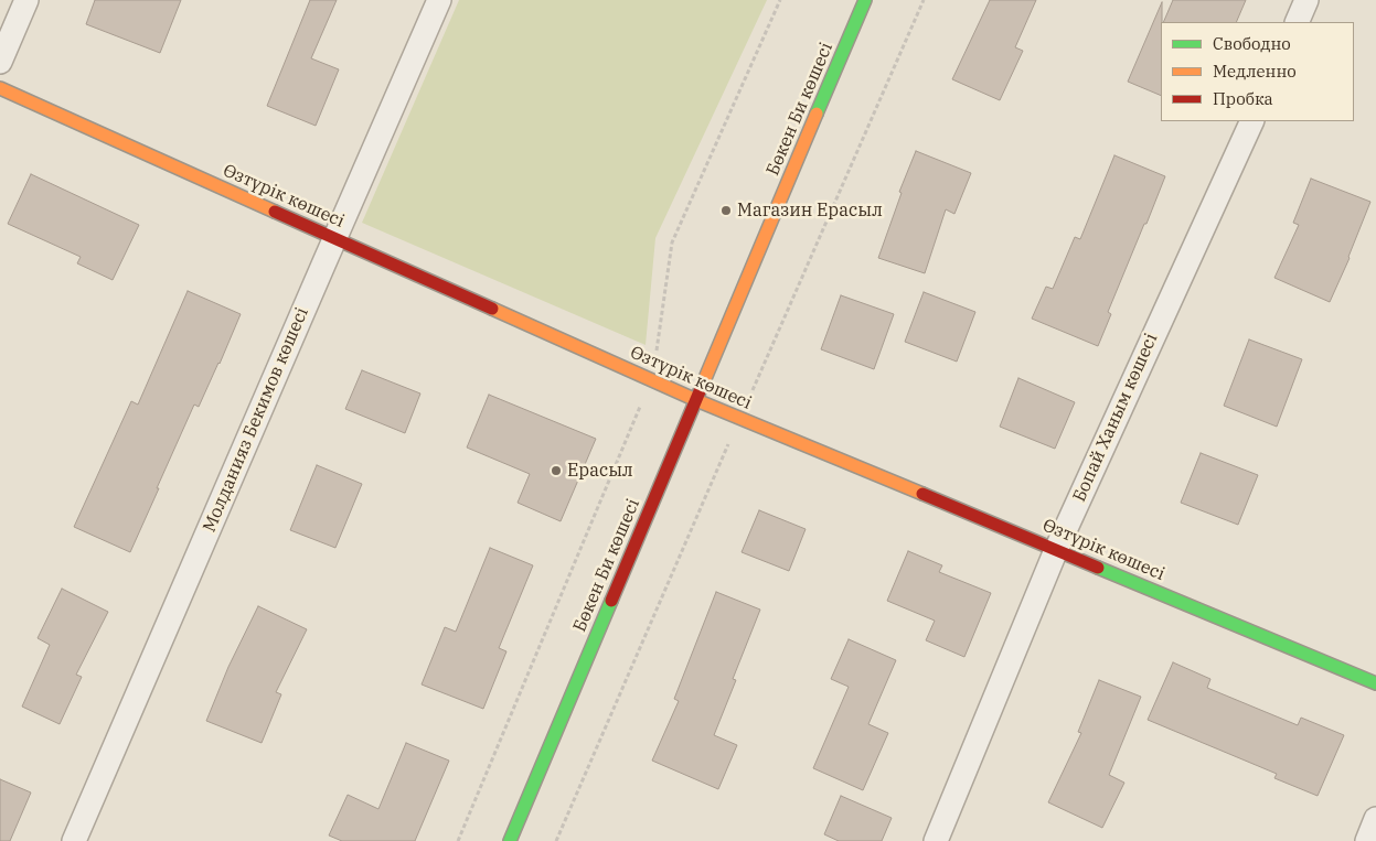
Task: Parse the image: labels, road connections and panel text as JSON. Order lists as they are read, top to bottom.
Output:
{
  "streets": {
    "street": [
      "Бөкен Би көшесі",
      "Өзтүрік көшесі",
      "Бопай Ханым көшесі",
      "Молданияз Бекимов көшесі"
    ]
  },
  "crossings": [
    ["Бөкен Би көшесі", "Өзтүрік көшесі"],
    ["Өзтүрік көшесі", "Бопай Ханым көшесі"],
    ["Өзтүрік көшесі", "Молданияз Бекимов көшесі"]
  ],
  "places": ["Магазин Ерасыл", "Ерасыл"],
  "legend": ["Свободно", "Медленно", "Пробка"]
}
